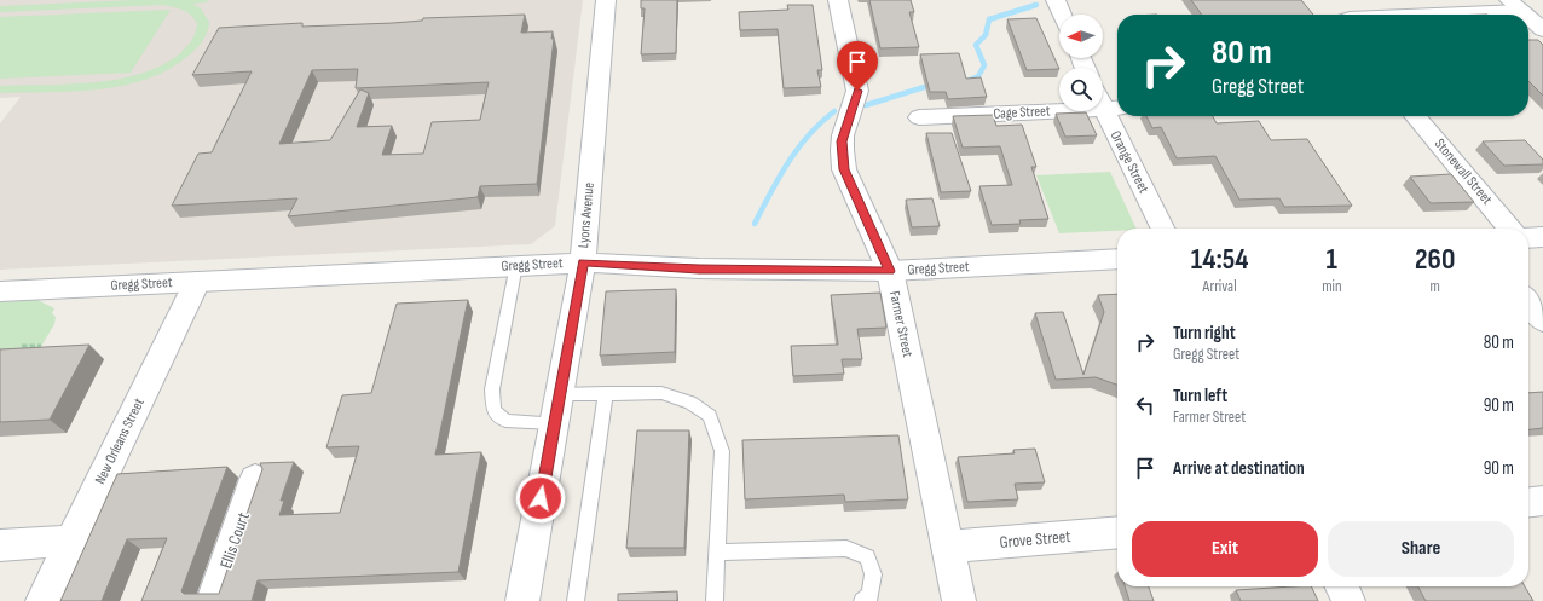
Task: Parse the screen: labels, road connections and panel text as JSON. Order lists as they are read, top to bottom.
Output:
{
  "streets": {
    "street": [
      "Cage Street",
      "Orange Street",
      "Stonewall Street",
      "Lyons Avenue",
      "Gregg Street",
      "Farmer Street",
      "New Orleans Street",
      "Grove Street",
      "Ellis Court"
    ]
  },
  "crossings": [
    ["Cage Street", "Orange Street"],
    ["Lyons Avenue", "Gregg Street"],
    ["Gregg Street", "Farmer Street"],
    ["Gregg Street", "New Orleans Street"],
    ["Farmer Street", "Grove Street"]
  ],
  "north": "left",
  "page": {
    "turn": ["80 m", "Gregg Street"],
    "eta": [
      "14:54",
      "Arrival",
      "1",
      "min",
      "260",
      "m"
    ],
    "list": [
      {
        "name": "Turn right",
        "note": "Gregg Street",
        "value": "80 m"
      },
      {
        "name": "Turn left",
        "note": "Farmer Street",
        "value": "90 m"
      },
      {
        "name": "Arrive at destination",
        "value": "90 m"
      }
    ],
    "buttons": ["Exit", "Share"]
  }
}
